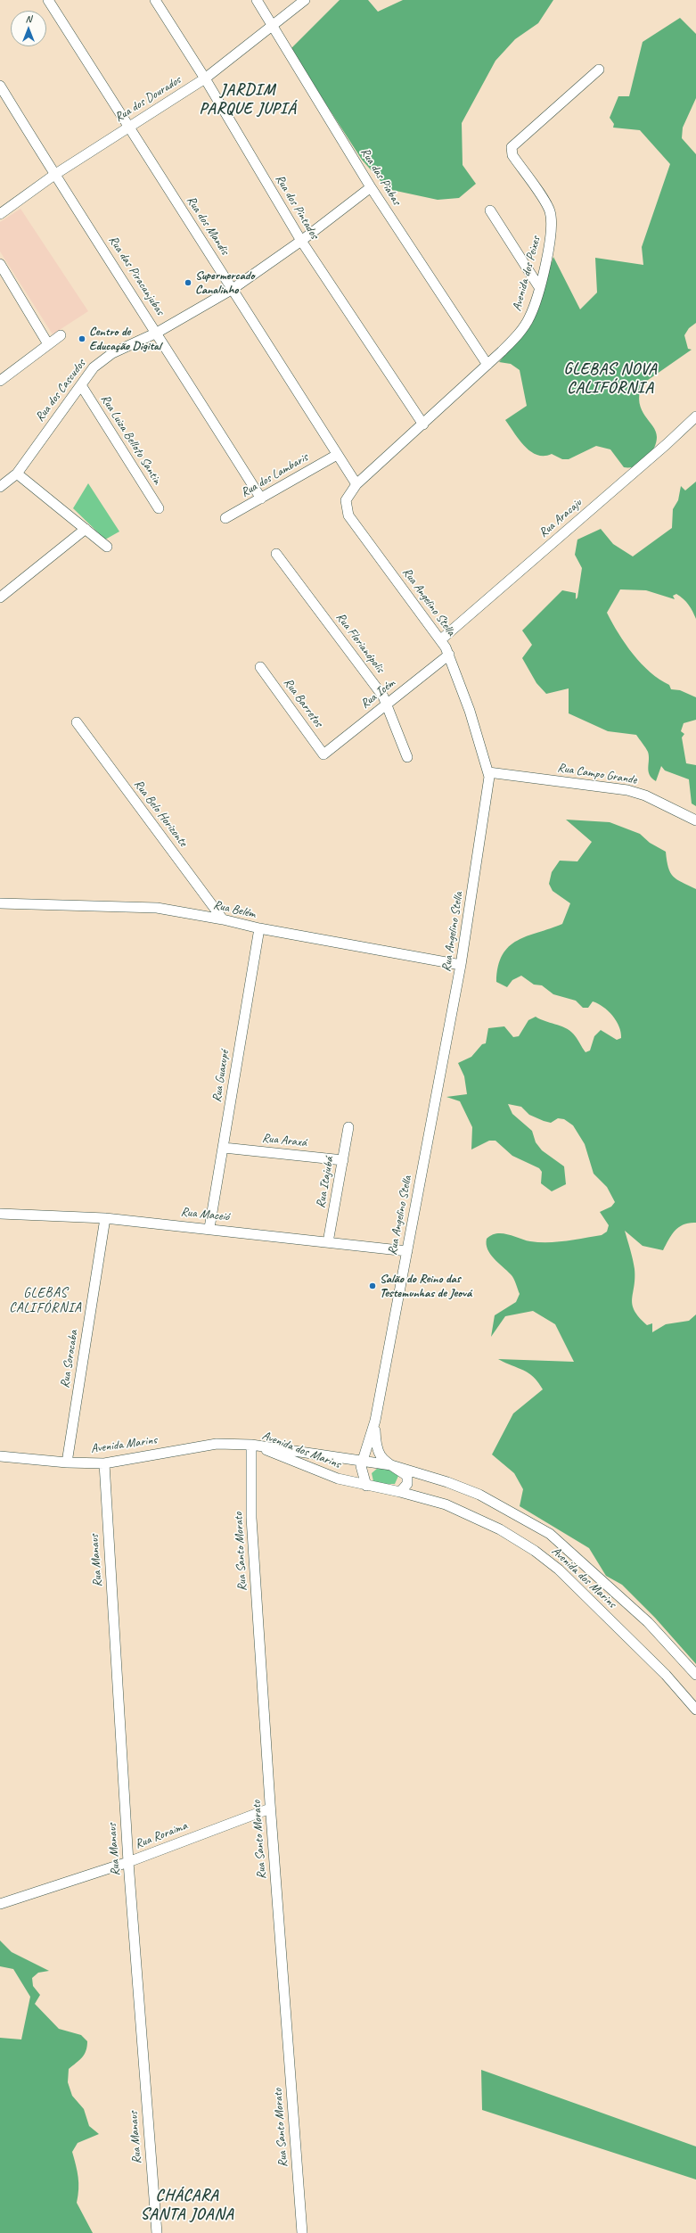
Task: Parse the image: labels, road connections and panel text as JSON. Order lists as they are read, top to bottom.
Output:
{
  "streets": {
    "street": [
      "Rua dos Dourados",
      "Rua das Piabas",
      "Rua dos Pintados",
      "Rua dos Mandis",
      "Avenida dos Peixes",
      "Rua das Piracanjubas",
      "Rua dos Cascudos",
      "Rua Luiza Belloto Santin",
      "Rua dos Lambaris",
      "Rua Aracaju",
      "Rua Angelino Stella",
      "Rua Florianópolis",
      "Rua Icém",
      "Rua Barretos",
      "Rua Campo Grande",
      "Rua Belo Horizonte",
      "Rua Belém",
      "Rua Guaxupé",
      "Rua Araxá",
      "Rua Itajubá",
      "Rua Maceió",
      "Rua Sorocaba",
      "Avenida Marins",
      "Avenida dos Marins",
      "Rua Santo Morato",
      "Rua Manaus",
      "Rua Roraima"
    ]
  },
  "crossings": [
    ["Rua dos Dourados", "Rua das Piabas"],
    ["Rua dos Dourados", "Rua dos Pintados"],
    ["Rua dos Dourados", "Rua dos Mandis"],
    ["Rua dos Dourados", "Rua das Piracanjubas"],
    ["Rua das Piabas", "Avenida dos Peixes"],
    ["Rua das Piabas", "Rua dos Cascudos"],
    ["Rua dos Pintados", "Avenida dos Peixes"],
    ["Rua dos Pintados", "Rua dos Cascudos"],
    ["Rua dos Mandis", "Avenida dos Peixes"],
    ["Rua dos Mandis", "Rua dos Cascudos"],
    ["Rua dos Mandis", "Rua dos Lambaris"],
    ["Rua dos Mandis", "Rua Angelino Stella"],
    ["Avenida dos Peixes", "Rua Angelino Stella"],
    ["Rua das Piracanjubas", "Rua dos Cascudos"],
    ["Rua das Piracanjubas", "Rua dos Lambaris"],
    ["Rua dos Cascudos", "Rua Luiza Belloto Santin"],
    ["Rua Aracaju", "Rua Angelino Stella"],
    ["Rua Angelino Stella", "Rua Icém"],
    ["Rua Angelino Stella", "Rua Campo Grande"],
    ["Rua Angelino Stella", "Rua Belém"],
    ["Rua Angelino Stella", "Rua Maceió"],
    ["Rua Florianópolis", "Rua Icém"],
    ["Rua Icém", "Rua Barretos"],
    ["Rua Belo Horizonte", "Rua Belém"],
    ["Rua Belém", "Rua Guaxupé"],
    ["Rua Guaxupé", "Rua Araxá"],
    ["Rua Guaxupé", "Rua Maceió"],
    ["Rua Araxá", "Rua Itajubá"],
    ["Rua Itajubá", "Rua Maceió"],
    ["Rua Maceió", "Rua Sorocaba"],
    ["Rua Sorocaba", "Avenida Marins"],
    ["Avenida Marins", "Avenida dos Marins"],
    ["Avenida Marins", "Rua Santo Morato"],
    ["Avenida Marins", "Rua Manaus"],
    ["Avenida dos Marins", "Rua Santo Morato"],
    ["Rua Santo Morato", "Rua Roraima"],
    ["Rua Manaus", "Rua Roraima"]
  ],
  "districts": [
    "JARDIM PARQUE JUPIÁ",
    "GLEBAS NOVA CALIFÓRNIA",
    "GLEBAS CALIFÓRNIA",
    "CHÁCARA SANTA JOANA"
  ],
  "places": ["Supermercado Canalinho", "Centro de Educação Digital", "Salão do Reino das Testemunhas de Jeová"],
  "north": "top"
}
